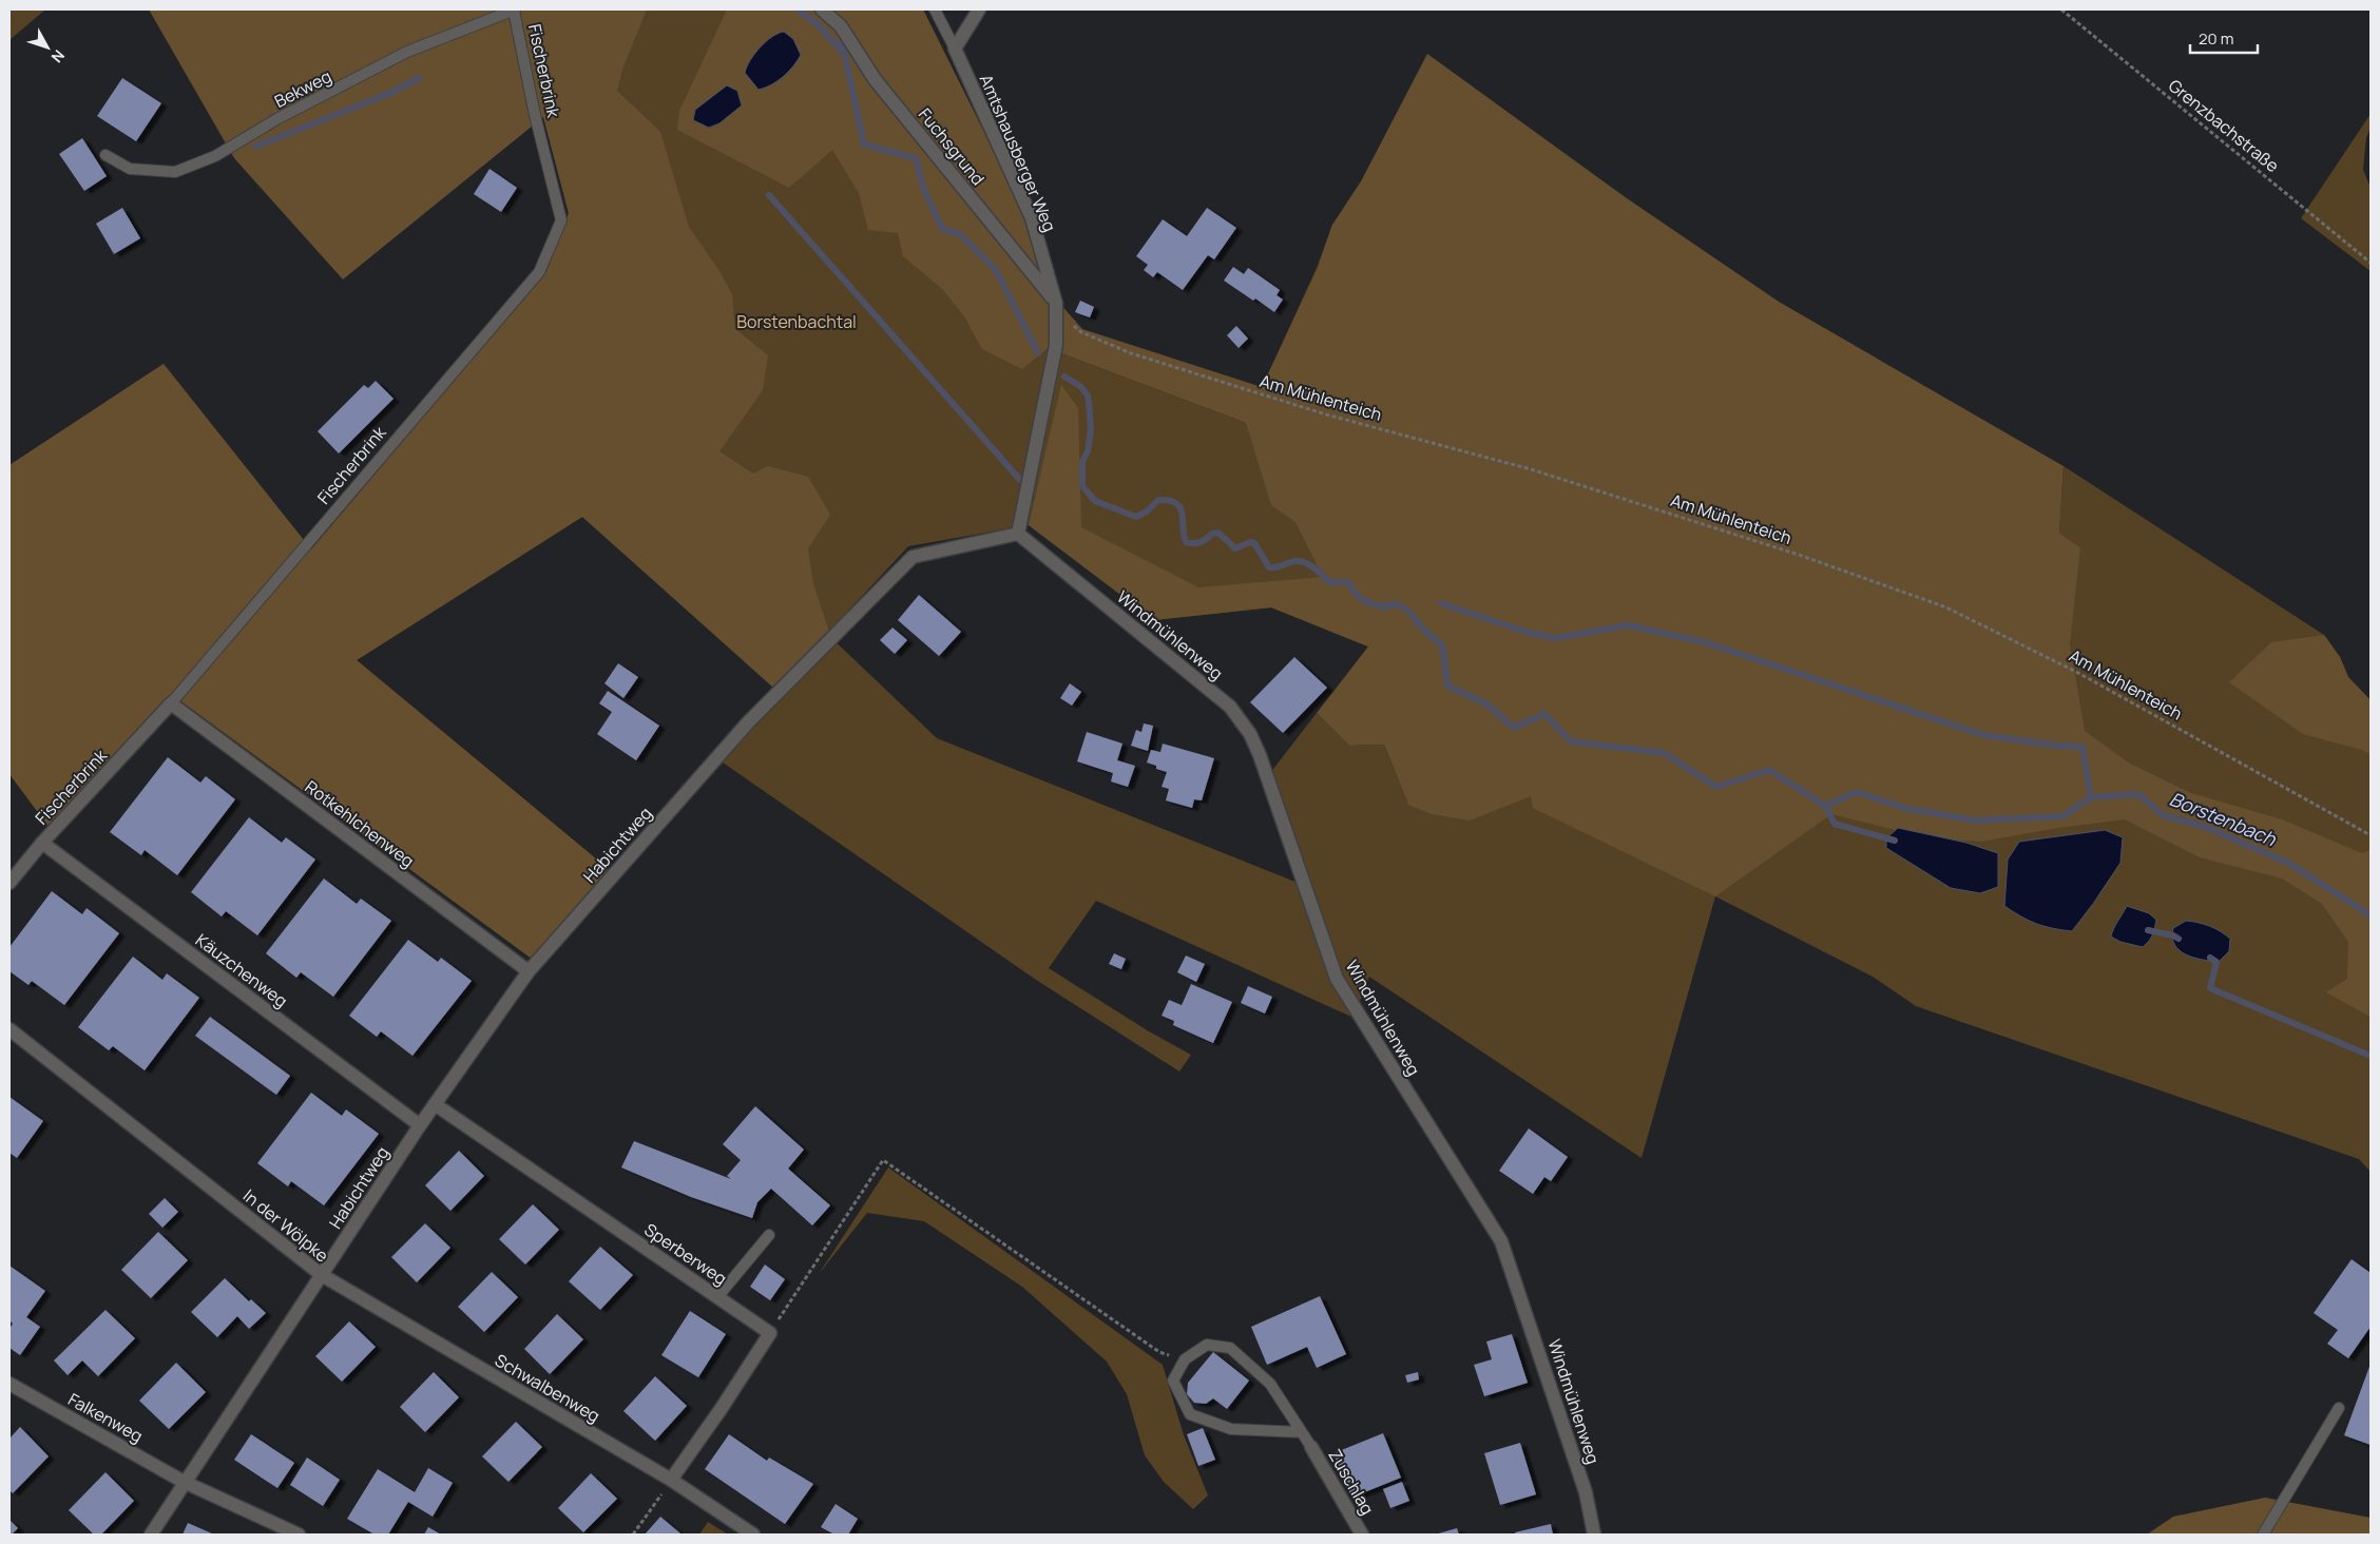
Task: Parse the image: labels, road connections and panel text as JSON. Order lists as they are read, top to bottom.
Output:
{
  "streets": {
    "street": [
      "Fischerbrink",
      "Fuchsgrund",
      "Amtshausberger Weg",
      "Windmühlenweg",
      "Rotkehlchenweg",
      "Habichtweg",
      "Käuzchenweg",
      "In der Wölpke",
      "Sperberweg",
      "Schwalbenweg",
      "Falkenweg",
      "Zuschlag"
    ],
    "lane": ["Bekweg"],
    "path": ["Grenzbachstraße", "Am Mühlenteich"]
  },
  "crossings": [
    ["Fischerbrink", "Bekweg"],
    ["Fischerbrink", "Rotkehlchenweg"],
    ["Fischerbrink", "Käuzchenweg"],
    ["Fuchsgrund", "Amtshausberger Weg"],
    ["Fuchsgrund", "Am Mühlenteich"],
    ["Amtshausberger Weg", "Am Mühlenteich"],
    ["Amtshausberger Weg", "Windmühlenweg"],
    ["Amtshausberger Weg", "Habichtweg"],
    ["Windmühlenweg", "Habichtweg"],
    ["Rotkehlchenweg", "Habichtweg"],
    ["Habichtweg", "Käuzchenweg"],
    ["Habichtweg", "In der Wölpke"],
    ["Habichtweg", "Sperberweg"],
    ["Habichtweg", "Schwalbenweg"],
    ["In der Wölpke", "Schwalbenweg"],
    ["In der Wölpke", "Falkenweg"]
  ],
  "water": ["Borstenbach"],
  "parks": ["Borstenbachtal"],
  "scale_bar": "20 m",
  "north": "bottom right"
}
